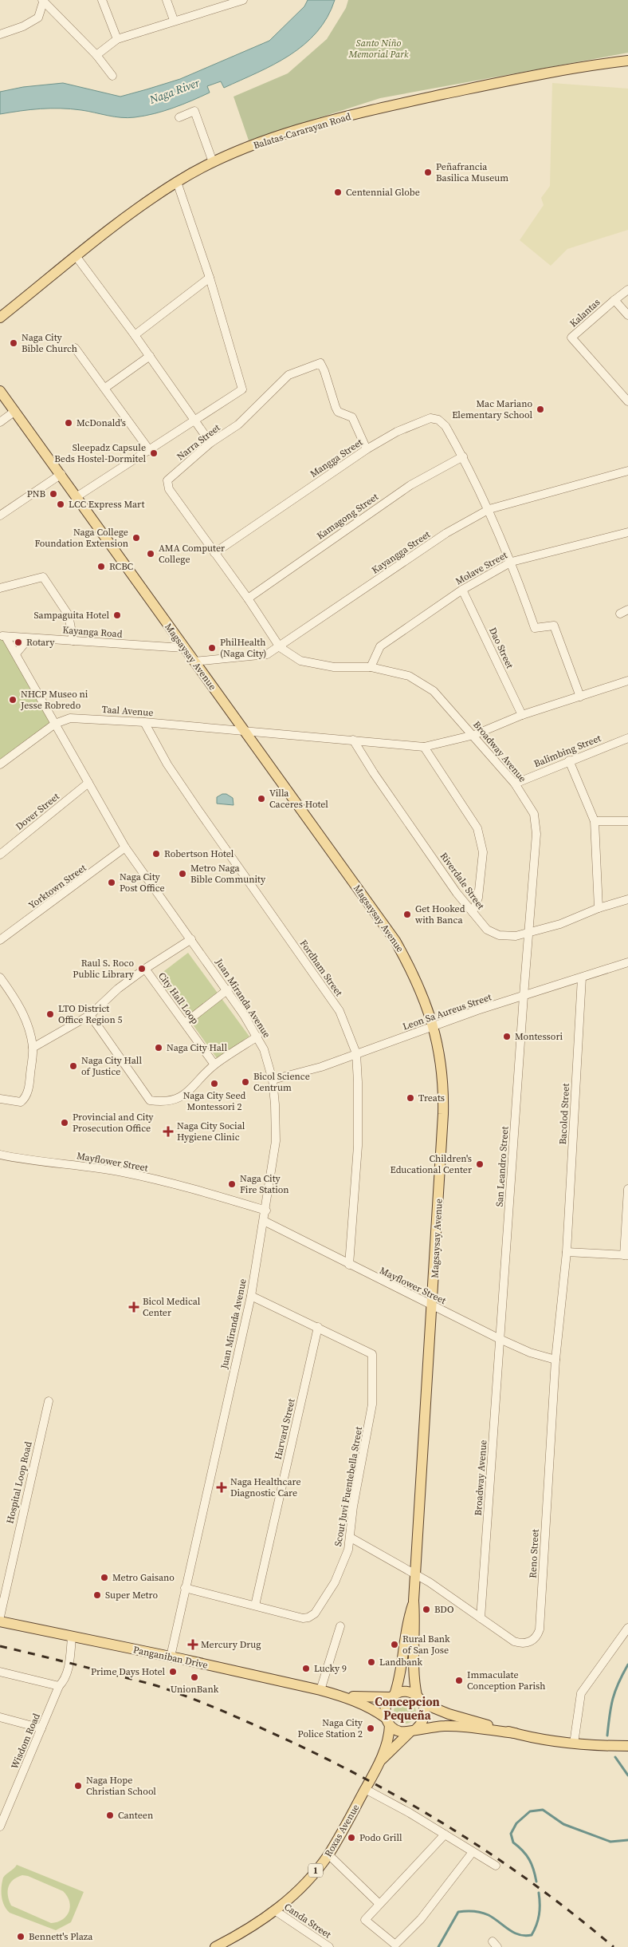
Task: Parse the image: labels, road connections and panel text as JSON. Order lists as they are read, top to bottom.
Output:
{
  "streets": {
    "main road": [
      "Balatas-Cararayan Road",
      "Magsaysay Avenue",
      "Panganiban Drive",
      "Roxas Avenue",
      "1"
    ],
    "street": [
      "Kalantas",
      "Narra Street",
      "Mangga Street",
      "Kamagong Street",
      "Kayangga Street",
      "Molave Street",
      "Kayanga Road",
      "Dao Street",
      "Taal Avenue",
      "Balimbing Street",
      "Broadway Avenue",
      "Dover Street",
      "Riverdale Street",
      "Yorktown Street",
      "Fordham Street",
      "City Hall Loop",
      "Juan Miranda Avenue",
      "Leon Sa Aureus Street",
      "Bacolod Street",
      "Mayflower Street",
      "San Leandro Street",
      "Harvard Street",
      "Hospital Loop Road",
      "Scout Juvi Fuentebella Street",
      "Reno Street",
      "Wisdom Road",
      "Canda Street"
    ]
  },
  "crossings": [
    ["Narra Street", "Mangga Street"],
    ["Narra Street", "Kamagong Street"],
    ["Narra Street", "Kayangga Street"],
    ["Narra Street", "Broadway Avenue"],
    ["Mangga Street", "Kamagong Street"],
    ["Kayangga Street", "Magsaysay Avenue"],
    ["Kayangga Street", "Broadway Avenue"],
    ["Molave Street", "Dao Street"],
    ["Molave Street", "Broadway Avenue"],
    ["Kayanga Road", "Magsaysay Avenue"],
    ["Kayanga Road", "Juan Miranda Avenue"],
    ["Dao Street", "Taal Avenue"],
    ["Magsaysay Avenue", "Taal Avenue"],
    ["Magsaysay Avenue", "Leon Sa Aureus Street"],
    ["Magsaysay Avenue", "Mayflower Street"],
    ["Magsaysay Avenue", "Reno Street"],
    ["Magsaysay Avenue", "Panganiban Drive"],
    ["Magsaysay Avenue", "Roxas Avenue"],
    ["Magsaysay Avenue", "1"],
    ["Taal Avenue", "Broadway Avenue"],
    ["Taal Avenue", "Riverdale Street"],
    ["Taal Avenue", "Fordham Street"],
    ["Taal Avenue", "Juan Miranda Avenue"],
    ["Balimbing Street", "Broadway Avenue"],
    ["Broadway Avenue", "Riverdale Street"],
    ["Broadway Avenue", "Leon Sa Aureus Street"],
    ["Broadway Avenue", "Mayflower Street"],
    ["Broadway Avenue", "San Leandro Street"],
    ["Broadway Avenue", "Reno Street"],
    ["Dover Street", "Juan Miranda Avenue"],
    ["Yorktown Street", "Juan Miranda Avenue"],
    ["Fordham Street", "Leon Sa Aureus Street"],
    ["Fordham Street", "Mayflower Street"],
    ["City Hall Loop", "Juan Miranda Avenue"],
    ["Juan Miranda Avenue", "Leon Sa Aureus Street"],
    ["Juan Miranda Avenue", "Mayflower Street"],
    ["Juan Miranda Avenue", "Scout Juvi Fuentebella Street"],
    ["Juan Miranda Avenue", "Panganiban Drive"],
    ["Leon Sa Aureus Street", "Bacolod Street"],
    ["Leon Sa Aureus Street", "San Leandro Street"],
    ["Bacolod Street", "Reno Street"],
    ["Mayflower Street", "San Leandro Street"],
    ["Mayflower Street", "Reno Street"],
    ["Harvard Street", "Scout Juvi Fuentebella Street"],
    ["Scout Juvi Fuentebella Street", "Reno Street"],
    ["Panganiban Drive", "Wisdom Road"],
    ["Panganiban Drive", "Roxas Avenue"],
    ["Panganiban Drive", "1"],
    ["Roxas Avenue", "1"],
    ["Roxas Avenue", "Canda Street"]
  ],
  "districts": ["Concepcion Pequeña"],
  "water": ["Naga River"],
  "parks": ["Santo Niño Memorial Park"],
  "places": {
    "other": [
      "Peñafrancia Basilica Museum",
      "Centennial Globe",
      "Naga City Bible Church",
      "Mac Mariano Elementary School",
      "McDonald's",
      "Sleepadz Capsule Beds Hostel-Dormitel",
      "PNB",
      "LCC Express Mart",
      "Naga College Foundation Extension",
      "AMA Computer College",
      "RCBC",
      "Sampaguita Hotel",
      "Rotary",
      "PhilHealth (Naga City)",
      "NHCP Museo ni Jesse Robredo",
      "Villa Caceres Hotel",
      "Robertson Hotel",
      "Metro Naga Bible Community",
      "Naga City Post Office",
      "Get Hooked with Banca",
      "Raul S. Roco Public Library",
      "LTO District Office Region 5",
      "Montessori",
      "Naga City Hall",
      "Naga City Hall of Justice",
      "Bicol Science Centrum",
      "Naga City Seed Montessori 2",
      "Treats",
      "Provincial and City Prosecution Office",
      "Children's Educational Center",
      "Naga City Fire Station",
      "Metro Gaisano",
      "Super Metro",
      "BDO",
      "Rural Bank of San Jose",
      "Landbank",
      "Lucky 9",
      "Prime Days Hotel",
      "UnionBank",
      "Immaculate Conception Parish",
      "Naga City Police Station 2",
      "Naga Hope Christian School",
      "Canteen",
      "Podo Grill",
      "Bennett's Plaza"
    ],
    "health": [
      "Naga City Social Hygiene Clinic",
      "Bicol Medical Center",
      "Naga Healthcare Diagnostic Care",
      "Mercury Drug"
    ]
  }
}
